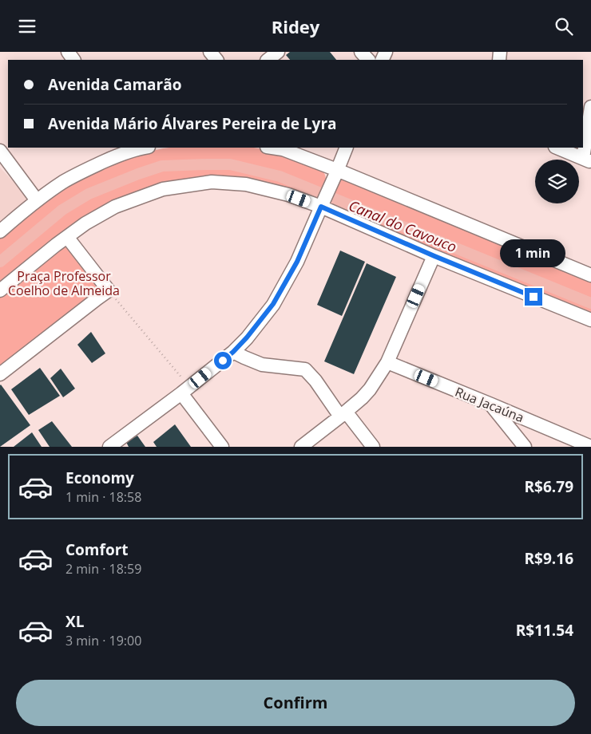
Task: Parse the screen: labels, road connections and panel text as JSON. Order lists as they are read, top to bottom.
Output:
{
  "streets": {
    "street": ["Rua Jacaúna"]
  },
  "water": ["Canal do Cavouco"],
  "parks": ["Praça Professor Coelho de Almeida"],
  "page": {
    "header": "Ridey",
    "banner": ["Avenida Camarão", "Avenida Mário Álvares Pereira de Lyra"],
    "bubble": "1 min",
    "list": [
      {
        "name": "Economy",
        "note": "1 min · 18:58",
        "value": "R$6.79"
      },
      {
        "name": "Comfort",
        "note": "2 min · 18:59",
        "value": "R$9.16"
      },
      {
        "name": "XL",
        "note": "3 min · 19:00",
        "value": "R$11.54"
      }
    ],
    "buttons": "Confirm"
  }
}
